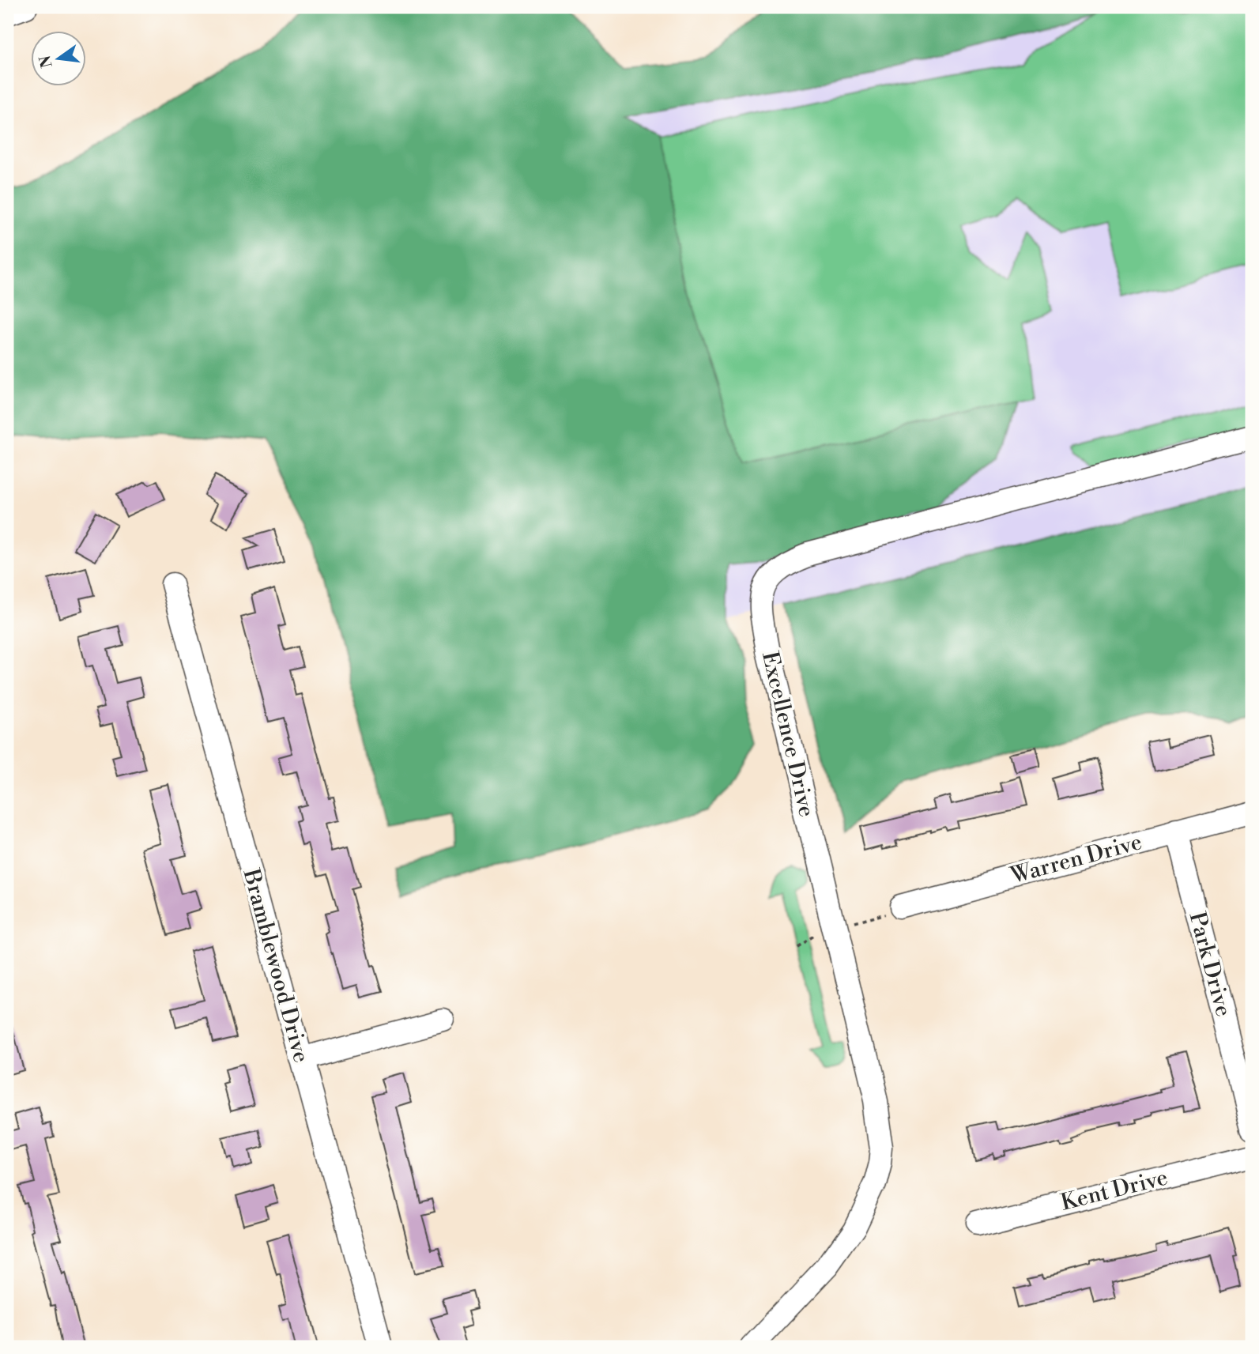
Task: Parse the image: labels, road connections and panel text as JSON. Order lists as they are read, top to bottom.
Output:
{
  "streets": {
    "street": [
      "Excellence Drive",
      "Warren Drive",
      "Park Drive",
      "Bramblewood Drive",
      "Kent Drive"
    ]
  },
  "crossings": [
    ["Warren Drive", "Park Drive"]
  ],
  "north": "left"
}
